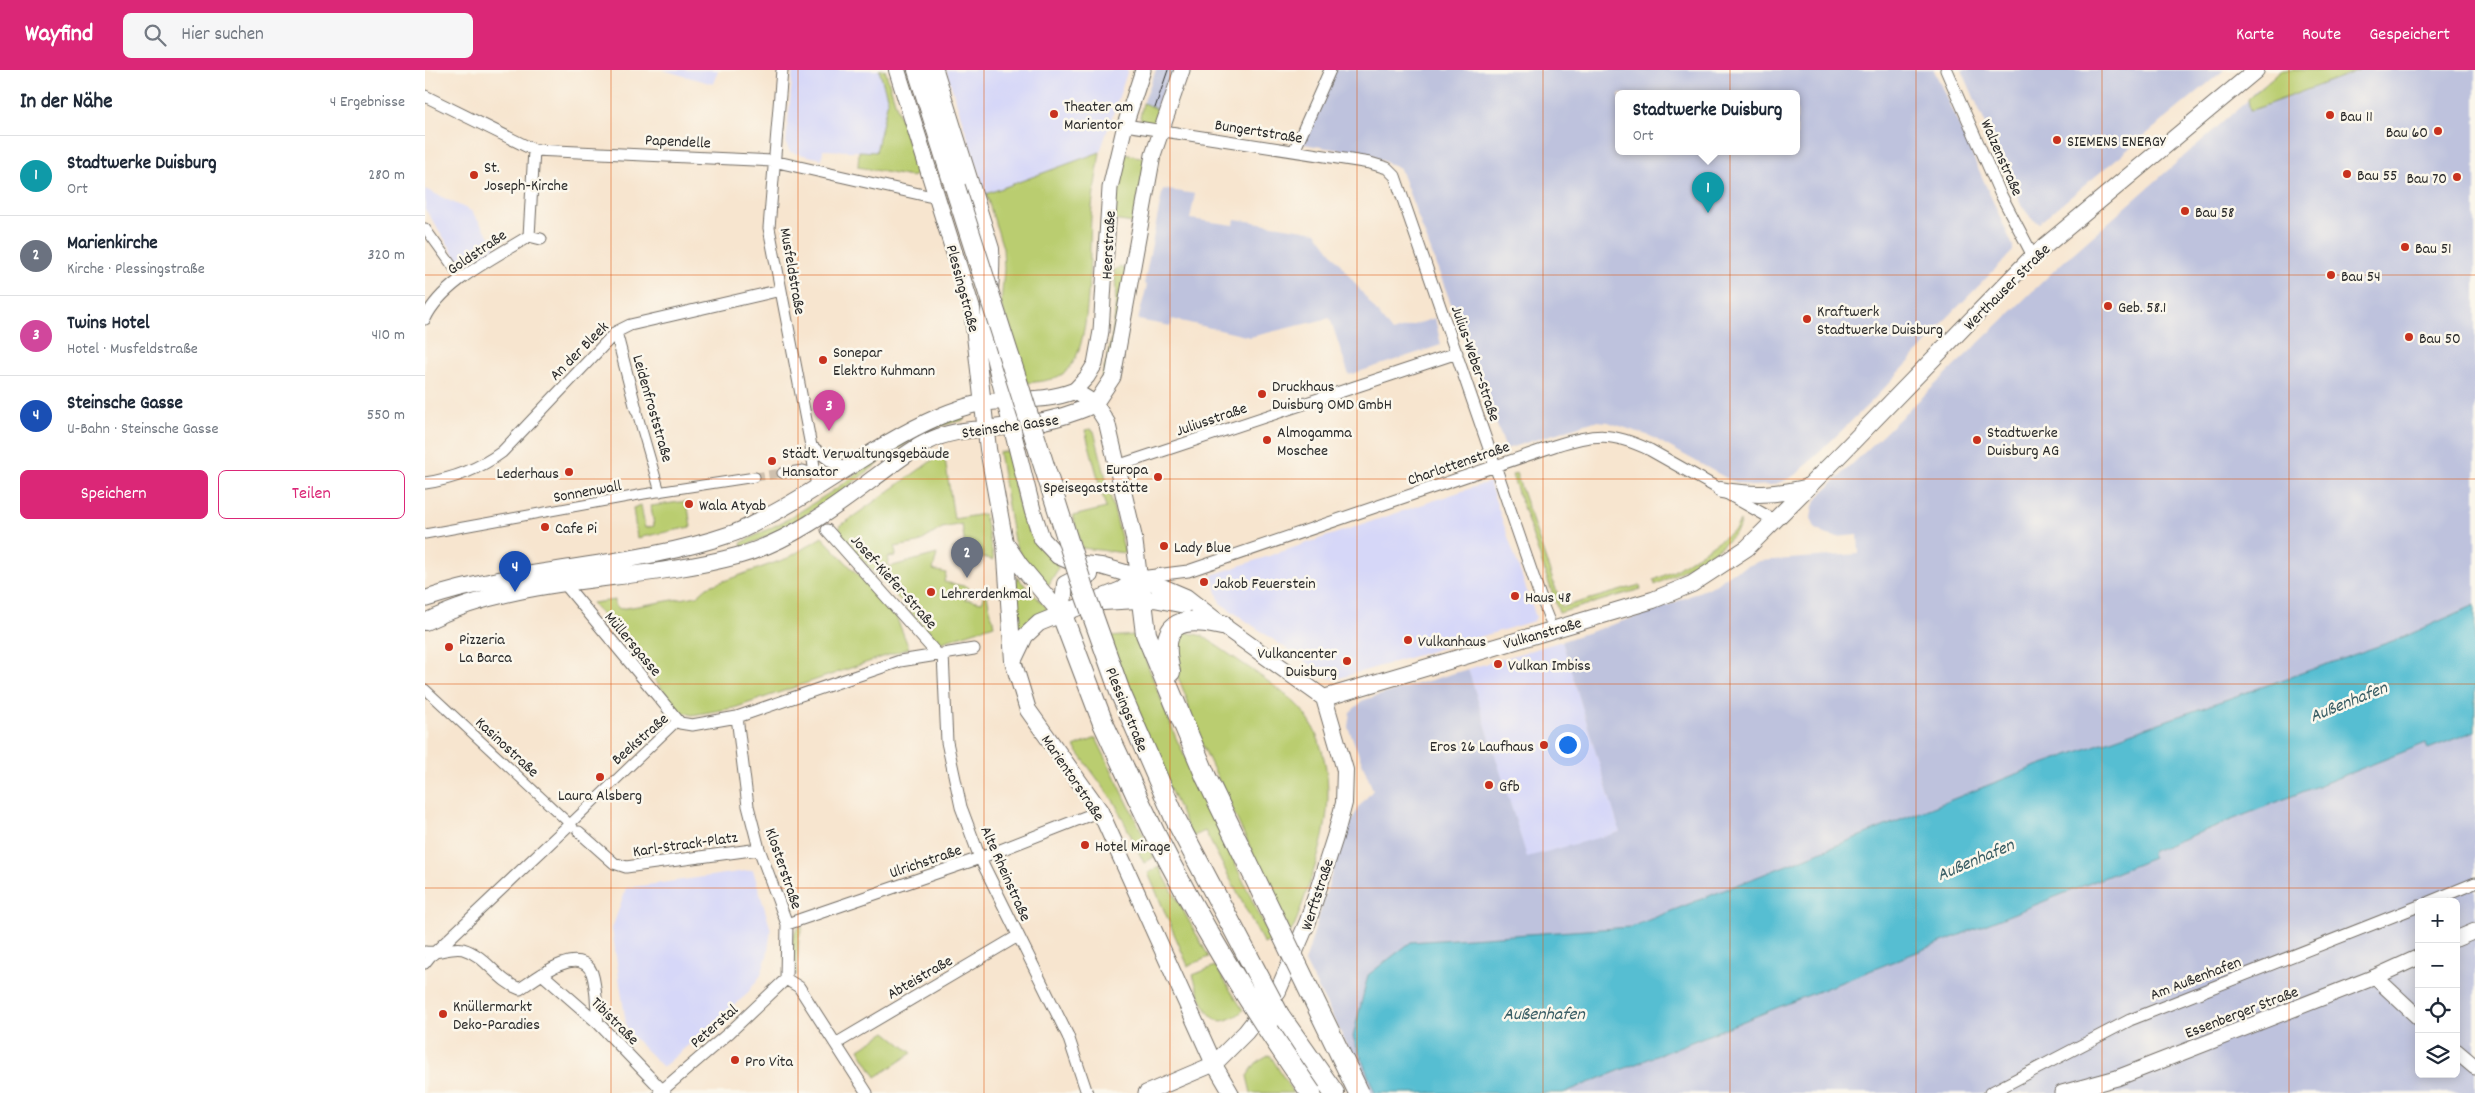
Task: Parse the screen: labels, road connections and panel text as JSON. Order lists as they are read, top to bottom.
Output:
{
  "streets": {
    "highway": ["Plessingstraße"],
    "main road": [
      "Werthauser Straße",
      "Steinsche Gasse",
      "Vulkanstraße",
      "Marientorstraße",
      "Werftstraße"
    ],
    "street": [
      "Bungertstraße",
      "Papendelle",
      "Walzenstraße",
      "Heerstraße",
      "Goldstraße",
      "Musfeldstraße",
      "An der Bleek",
      "Julius-Weber-Straße",
      "Leidenfroststraße",
      "Juliusstraße",
      "Charlottenstraße",
      "Sonnenwall",
      "Josef-Kiefer-Straße",
      "Müllersgasse",
      "Beekstraße",
      "Kasinostraße",
      "Karl-Strack-Platz",
      "Ulrichstraße",
      "Klosterstraße",
      "Alte Rheinstraße",
      "Abteistraße",
      "Am Außenhafen",
      "Essenberger Straße",
      "Tibistraße",
      "Peterstal"
    ]
  },
  "crossings": [
    ["Bungertstraße", "Heerstraße"],
    ["Bungertstraße", "Julius-Weber-Straße"],
    ["Papendelle", "Goldstraße"],
    ["Papendelle", "Musfeldstraße"],
    ["Papendelle", "Plessingstraße"],
    ["Walzenstraße", "Werthauser Straße"],
    ["Heerstraße", "Steinsche Gasse"],
    ["Musfeldstraße", "An der Bleek"],
    ["Musfeldstraße", "Steinsche Gasse"],
    ["Werthauser Straße", "Charlottenstraße"],
    ["Werthauser Straße", "Vulkanstraße"],
    ["Plessingstraße", "Steinsche Gasse"],
    ["Plessingstraße", "Charlottenstraße"],
    ["Plessingstraße", "Marientorstraße"],
    ["An der Bleek", "Leidenfroststraße"],
    ["Julius-Weber-Straße", "Juliusstraße"],
    ["Julius-Weber-Straße", "Charlottenstraße"],
    ["Leidenfroststraße", "Sonnenwall"],
    ["Steinsche Gasse", "Müllersgasse"],
    ["Charlottenstraße", "Vulkanstraße"],
    ["Josef-Kiefer-Straße", "Beekstraße"],
    ["Josef-Kiefer-Straße", "Alte Rheinstraße"],
    ["Vulkanstraße", "Werftstraße"],
    ["Müllersgasse", "Beekstraße"],
    ["Beekstraße", "Kasinostraße"],
    ["Beekstraße", "Karl-Strack-Platz"],
    ["Beekstraße", "Klosterstraße"],
    ["Beekstraße", "Alte Rheinstraße"],
    ["Kasinostraße", "Karl-Strack-Platz"],
    ["Marientorstraße", "Ulrichstraße"],
    ["Marientorstraße", "Werftstraße"],
    ["Karl-Strack-Platz", "Klosterstraße"],
    ["Ulrichstraße", "Klosterstraße"],
    ["Ulrichstraße", "Alte Rheinstraße"],
    ["Klosterstraße", "Peterstal"],
    ["Alte Rheinstraße", "Abteistraße"],
    ["Tibistraße", "Peterstal"]
  ],
  "water": ["Außenhafen"],
  "places": [
    "Theater am Marientor",
    "Bau 11",
    "Bau 60",
    "SIEMENS ENERGY",
    "Bau 55",
    "St. Joseph-Kirche",
    "Bau 70",
    "Bau 58",
    "Bau 51",
    "Bau 54",
    "Geb. 58.1",
    "Kraftwerk Stadtwerke Duisburg",
    "Bau 50",
    "Sonepar Elektro Kuhmann",
    "Druckhaus Duisburg OMD GmbH",
    "Almogamma Moschee",
    "Stadtwerke Duisburg AG",
    "Städt. Verwaltungsgebäude Hansator",
    "Lederhaus",
    "Europa Speisegaststätte",
    "Wala Atyab",
    "Cafe Pi",
    "Lady Blue",
    "Jakob Feuerstein",
    "Lehrerdenkmal",
    "Haus 48",
    "Vulkanhaus",
    "Pizzeria La Barca",
    "Vulkancenter Duisburg",
    "Vulkan Imbiss",
    "Eros 26 Laufhaus",
    "Laura Alsberg",
    "Gfb",
    "Hotel Mirage",
    "Knüllermarkt Deko-Paradies",
    "Pro Vita"
  ],
  "page": {
    "header": "Wayfind",
    "search": "Hier suchen",
    "nav": ["Karte", "Route", "Gespeichert"],
    "heading": ["In der Nähe", "4 Ergebnisse"],
    "popup": ["Stadtwerke Duisburg", "Ort"],
    "list": [
      {
        "mark": "1",
        "name": "Stadtwerke Duisburg",
        "note": "Ort",
        "value": "280 m"
      },
      {
        "mark": "2",
        "name": "Marienkirche",
        "note": "Kirche · Plessingstraße",
        "value": "320 m"
      },
      {
        "mark": "3",
        "name": "Twins Hotel",
        "note": "Hotel · Musfeldstraße",
        "value": "410 m"
      },
      {
        "mark": "4",
        "name": "Steinsche Gasse",
        "note": "U-Bahn · Steinsche Gasse",
        "value": "550 m"
      }
    ],
    "pins": [
      "1",
      "3",
      "2",
      "4"
    ],
    "buttons": ["Speichern", "Teilen"],
    "map_buttons": ["+", "−"]
  }
}
